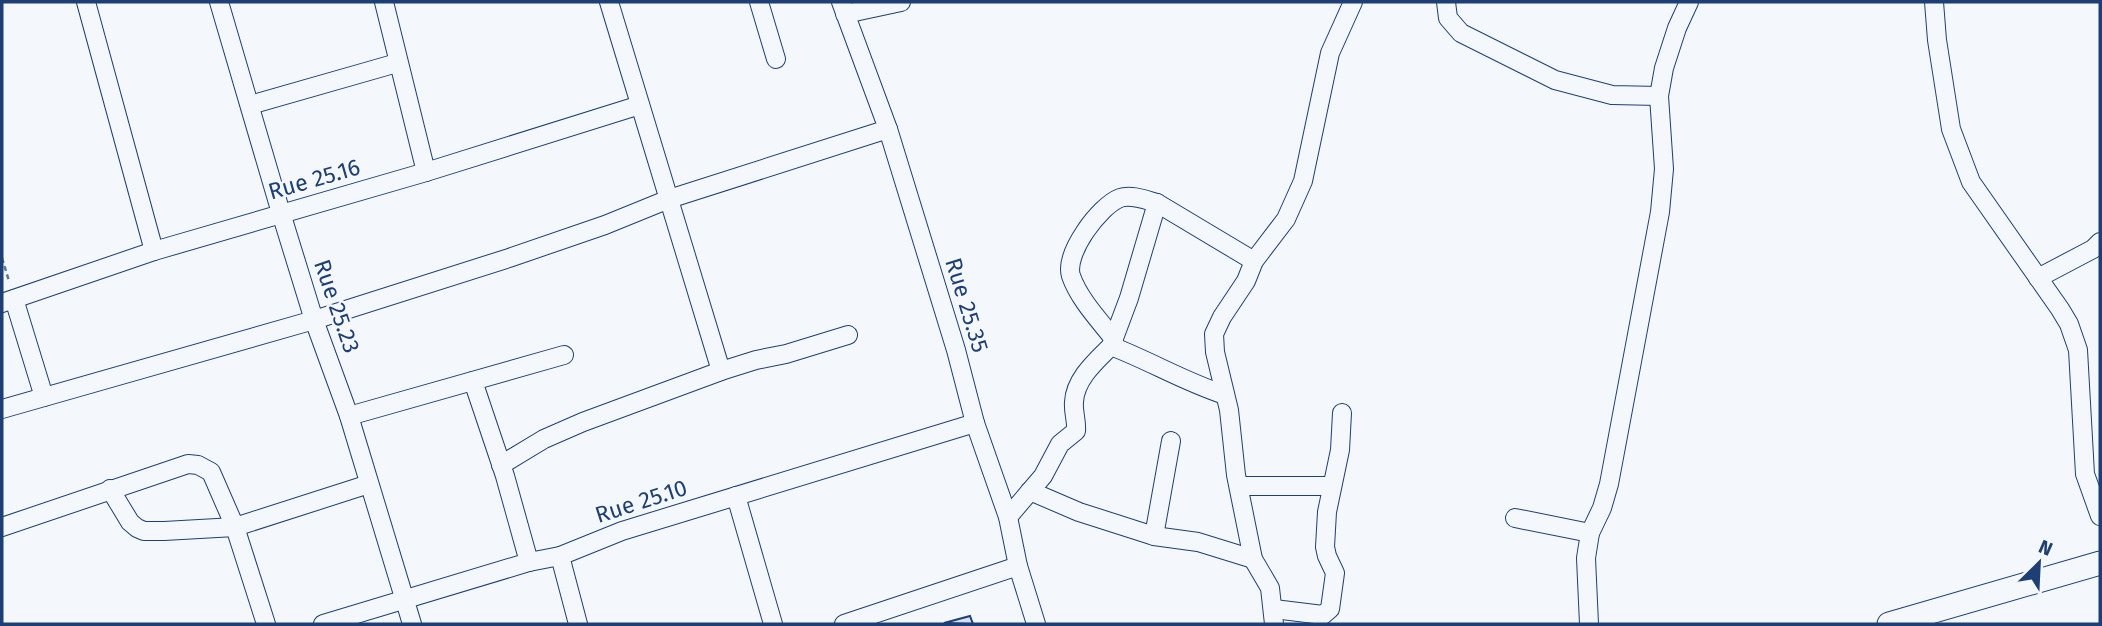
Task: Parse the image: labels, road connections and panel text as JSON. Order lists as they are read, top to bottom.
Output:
{
  "streets": {
    "street": [
      "Rue 25.16",
      "Rue 25.35",
      "Rue 25.23",
      "Rue 25.10"
    ]
  },
  "crossings": [
    ["Rue 25.16", "Rue 25.23"],
    ["Rue 25.35", "Rue 25.10"],
    ["Rue 25.23", "Rue 25.10"]
  ],
  "north": "top right"
}
